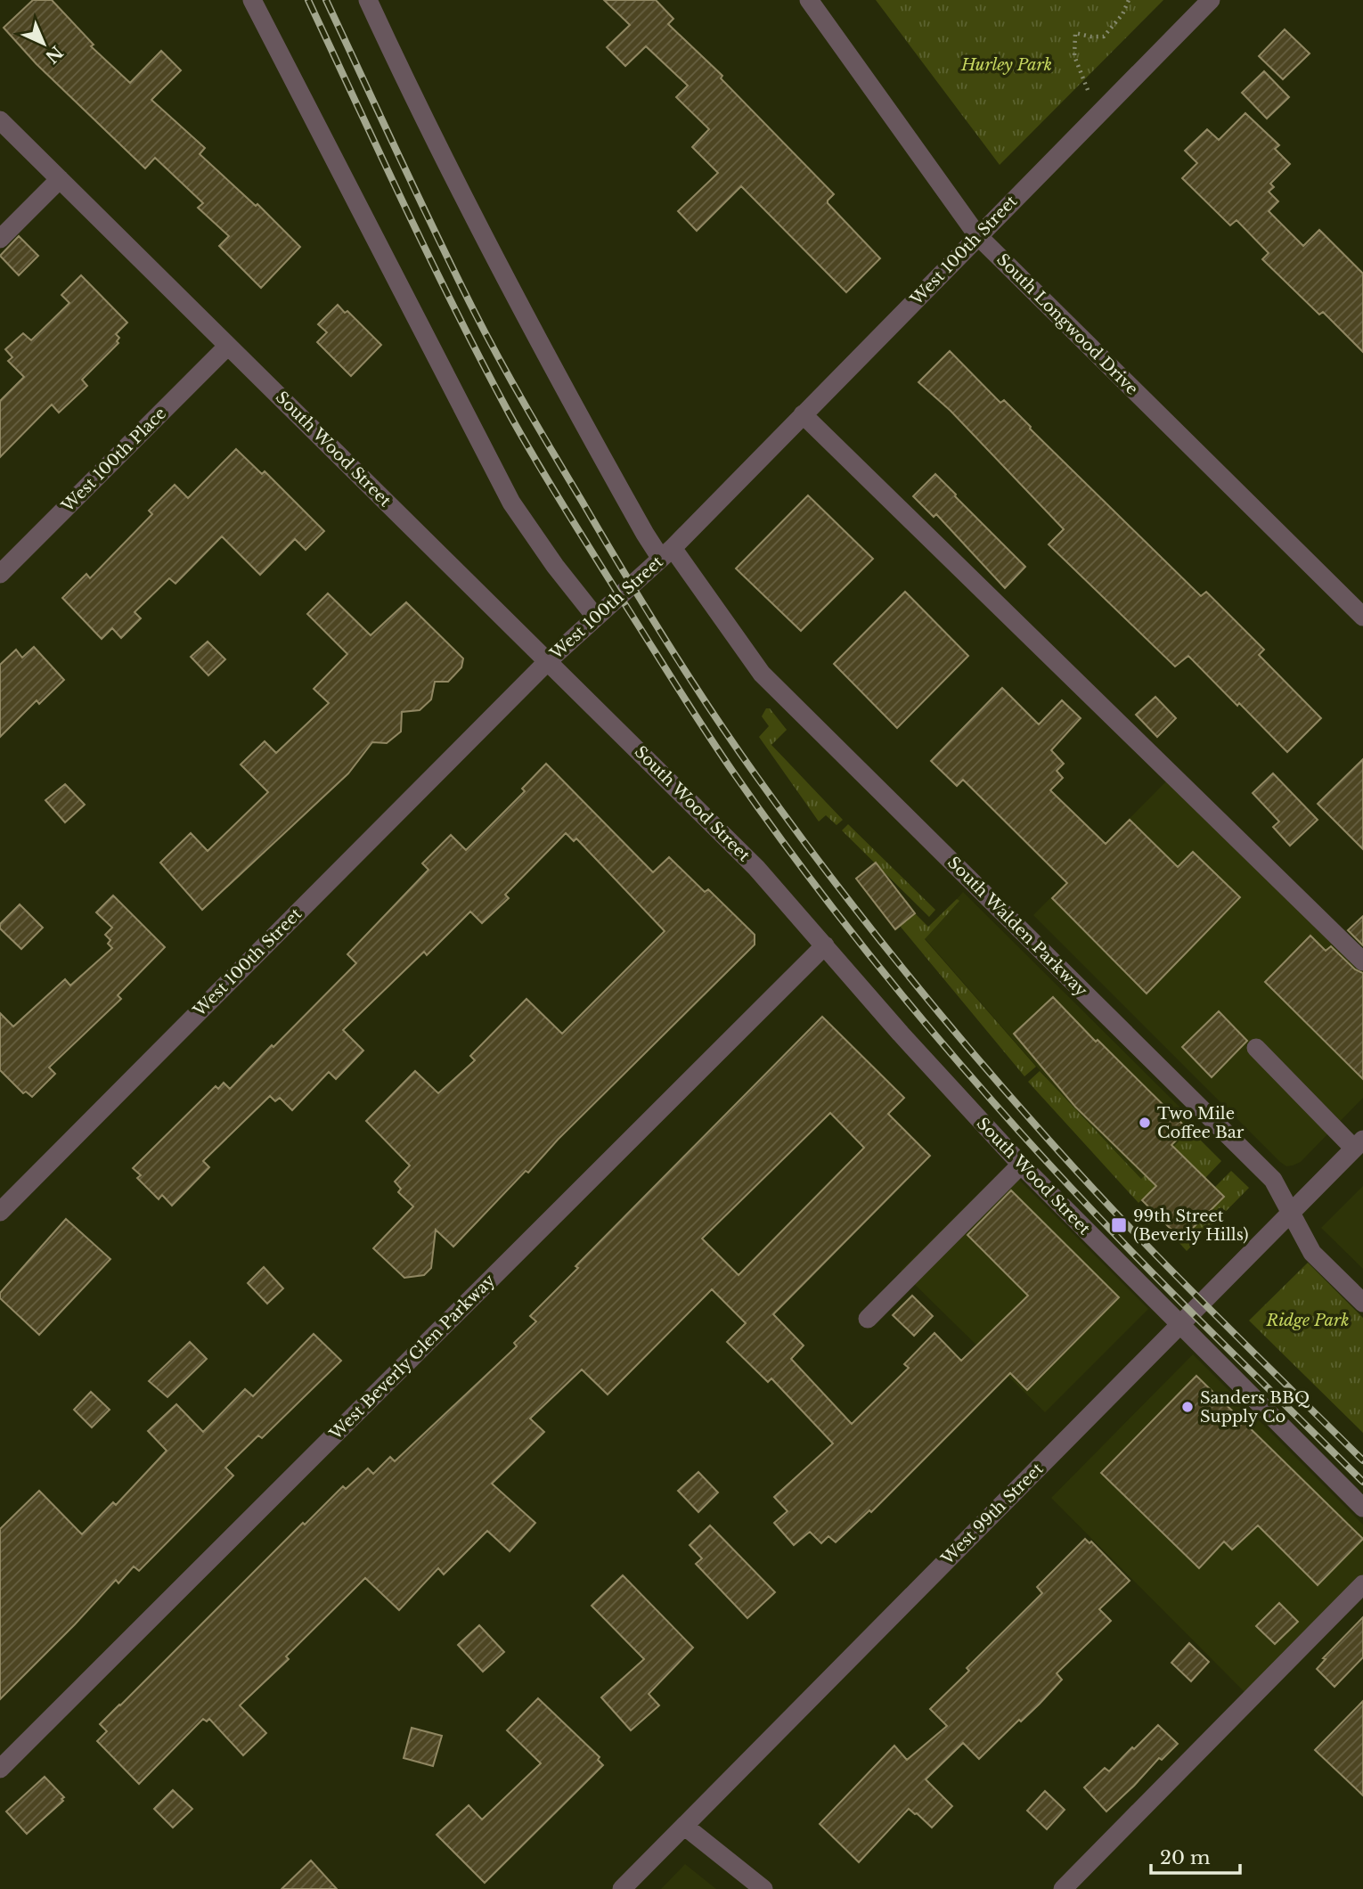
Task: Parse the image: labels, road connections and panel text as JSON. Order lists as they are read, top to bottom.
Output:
{
  "streets": {
    "street": [
      "West 100th Street",
      "South Longwood Drive",
      "South Wood Street",
      "West 100th Place",
      "South Walden Parkway",
      "West Beverly Glen Parkway",
      "West 99th Street"
    ]
  },
  "crossings": [
    ["West 100th Street", "South Longwood Drive"],
    ["West 100th Street", "South Wood Street"],
    ["West 100th Street", "South Walden Parkway"],
    ["South Wood Street", "West 100th Place"],
    ["South Wood Street", "West Beverly Glen Parkway"],
    ["South Wood Street", "West 99th Street"],
    ["South Walden Parkway", "West 99th Street"]
  ],
  "parks": ["Hurley Park", "Ridge Park"],
  "places": {
    "other": ["Two Mile Coffee Bar", "Sanders BBQ Supply Co"],
    "transit": ["99th Street (Beverly Hills)"]
  },
  "scale_bar": "20 m",
  "north": "bottom right"
}
